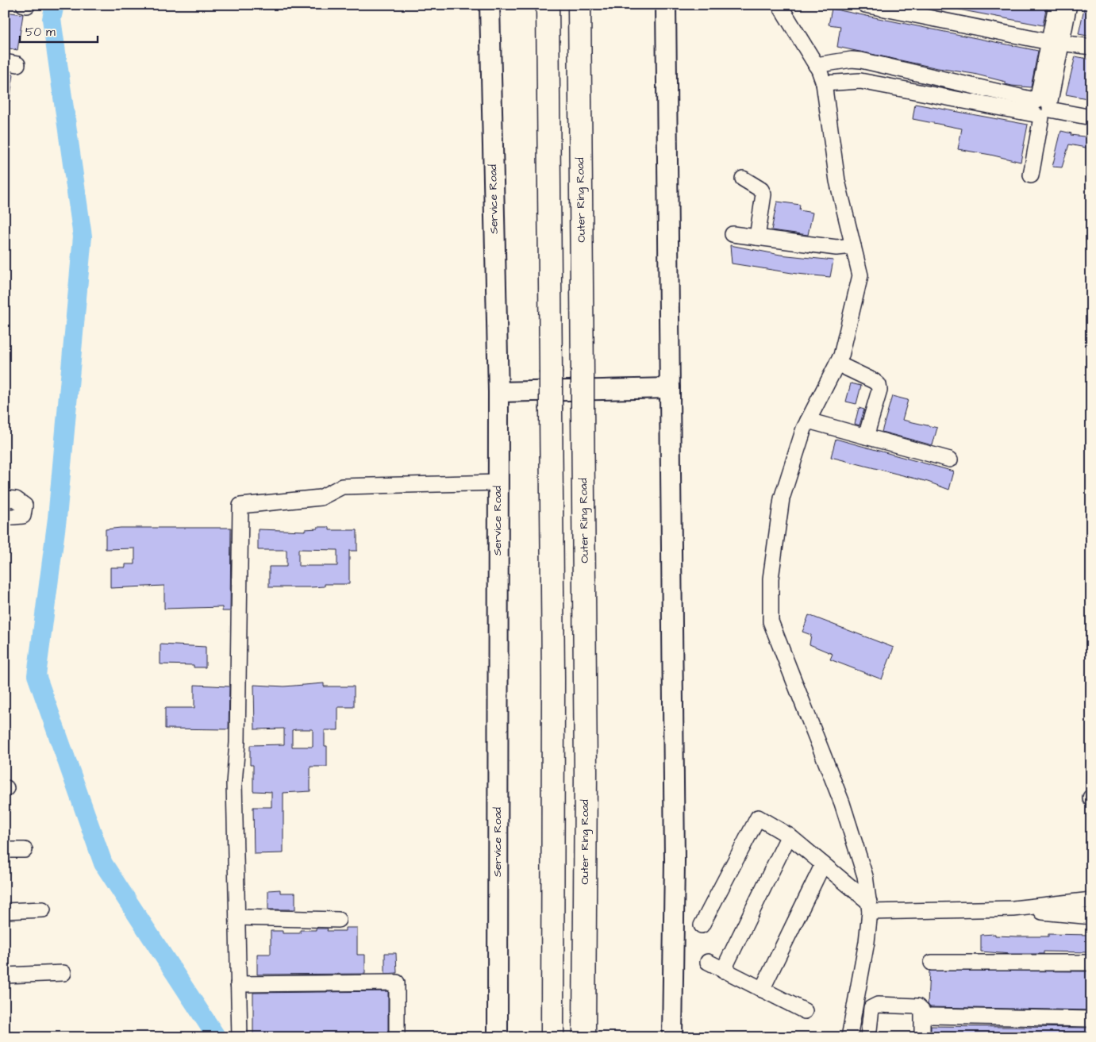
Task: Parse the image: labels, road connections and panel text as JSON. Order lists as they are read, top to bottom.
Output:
{
  "streets": {
    "highway": ["Outer Ring Road"],
    "main road": ["Service Road"]
  },
  "scale_bar": "50 m"
}
